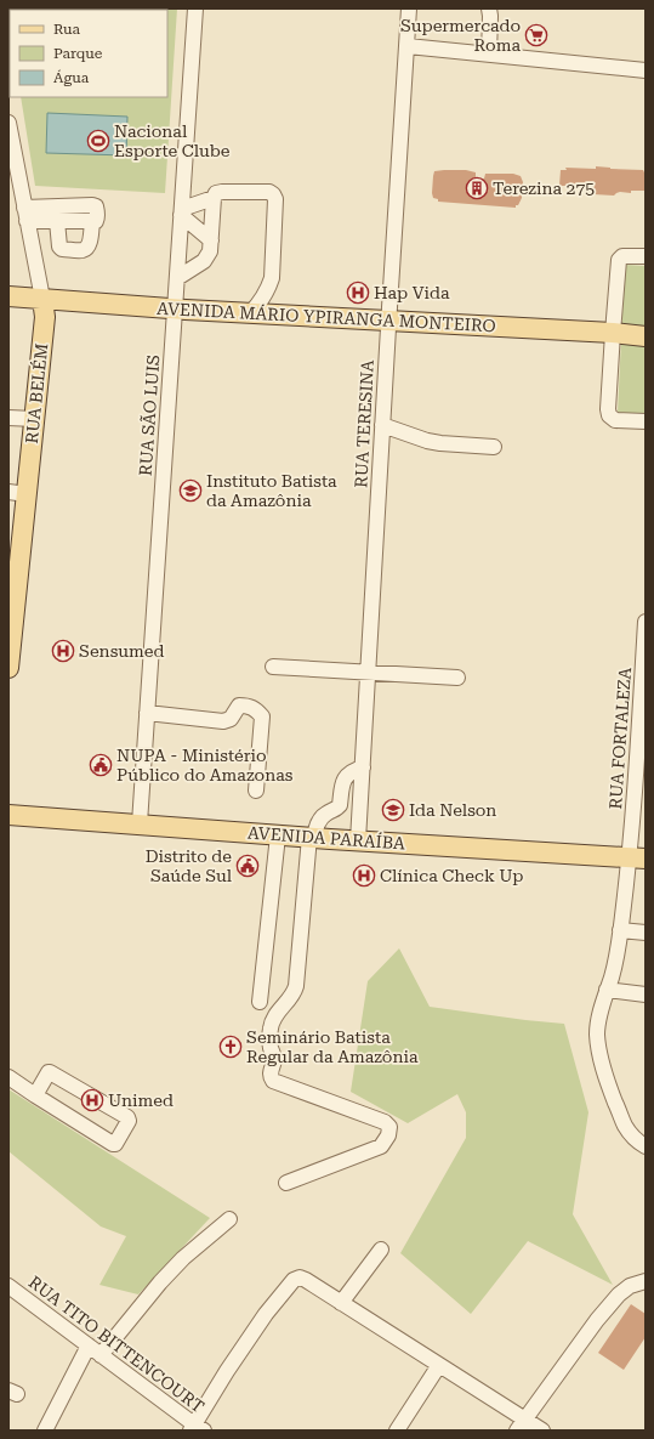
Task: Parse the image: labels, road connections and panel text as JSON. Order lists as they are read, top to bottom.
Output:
{
  "streets": {
    "main road": ["AVENIDA MÁRIO YPIRANGA MONTEIRO", "RUA BELÉM", "AVENIDA PARAÍBA"],
    "street": [
      "RUA SÃO LUIS",
      "RUA TERESINA",
      "RUA FORTALEZA",
      "RUA TITO BITTENCOURT"
    ]
  },
  "crossings": [
    ["AVENIDA MÁRIO YPIRANGA MONTEIRO", "RUA BELÉM"],
    ["AVENIDA MÁRIO YPIRANGA MONTEIRO", "RUA SÃO LUIS"],
    ["AVENIDA MÁRIO YPIRANGA MONTEIRO", "RUA TERESINA"],
    ["RUA SÃO LUIS", "AVENIDA PARAÍBA"],
    ["RUA TERESINA", "AVENIDA PARAÍBA"],
    ["RUA FORTALEZA", "AVENIDA PARAÍBA"]
  ],
  "places": {
    "supermarket": ["Supermercado Roma"],
    "sports": ["Nacional Esporte Clube"],
    "building": ["Terezina 275"],
    "hospital": [
      "Hap Vida",
      "Sensumed",
      "Clínica Check Up",
      "Unimed"
    ],
    "school or university": ["Instituto Batista da Amazônia", "Ida Nelson"],
    "public building": ["NUPA - Ministério Público do Amazonas", "Distrito de Saúde Sul"],
    "church": ["Seminário Batista Regular da Amazônia"]
  },
  "legend": ["Rua", "Parque", "Água"]
}
